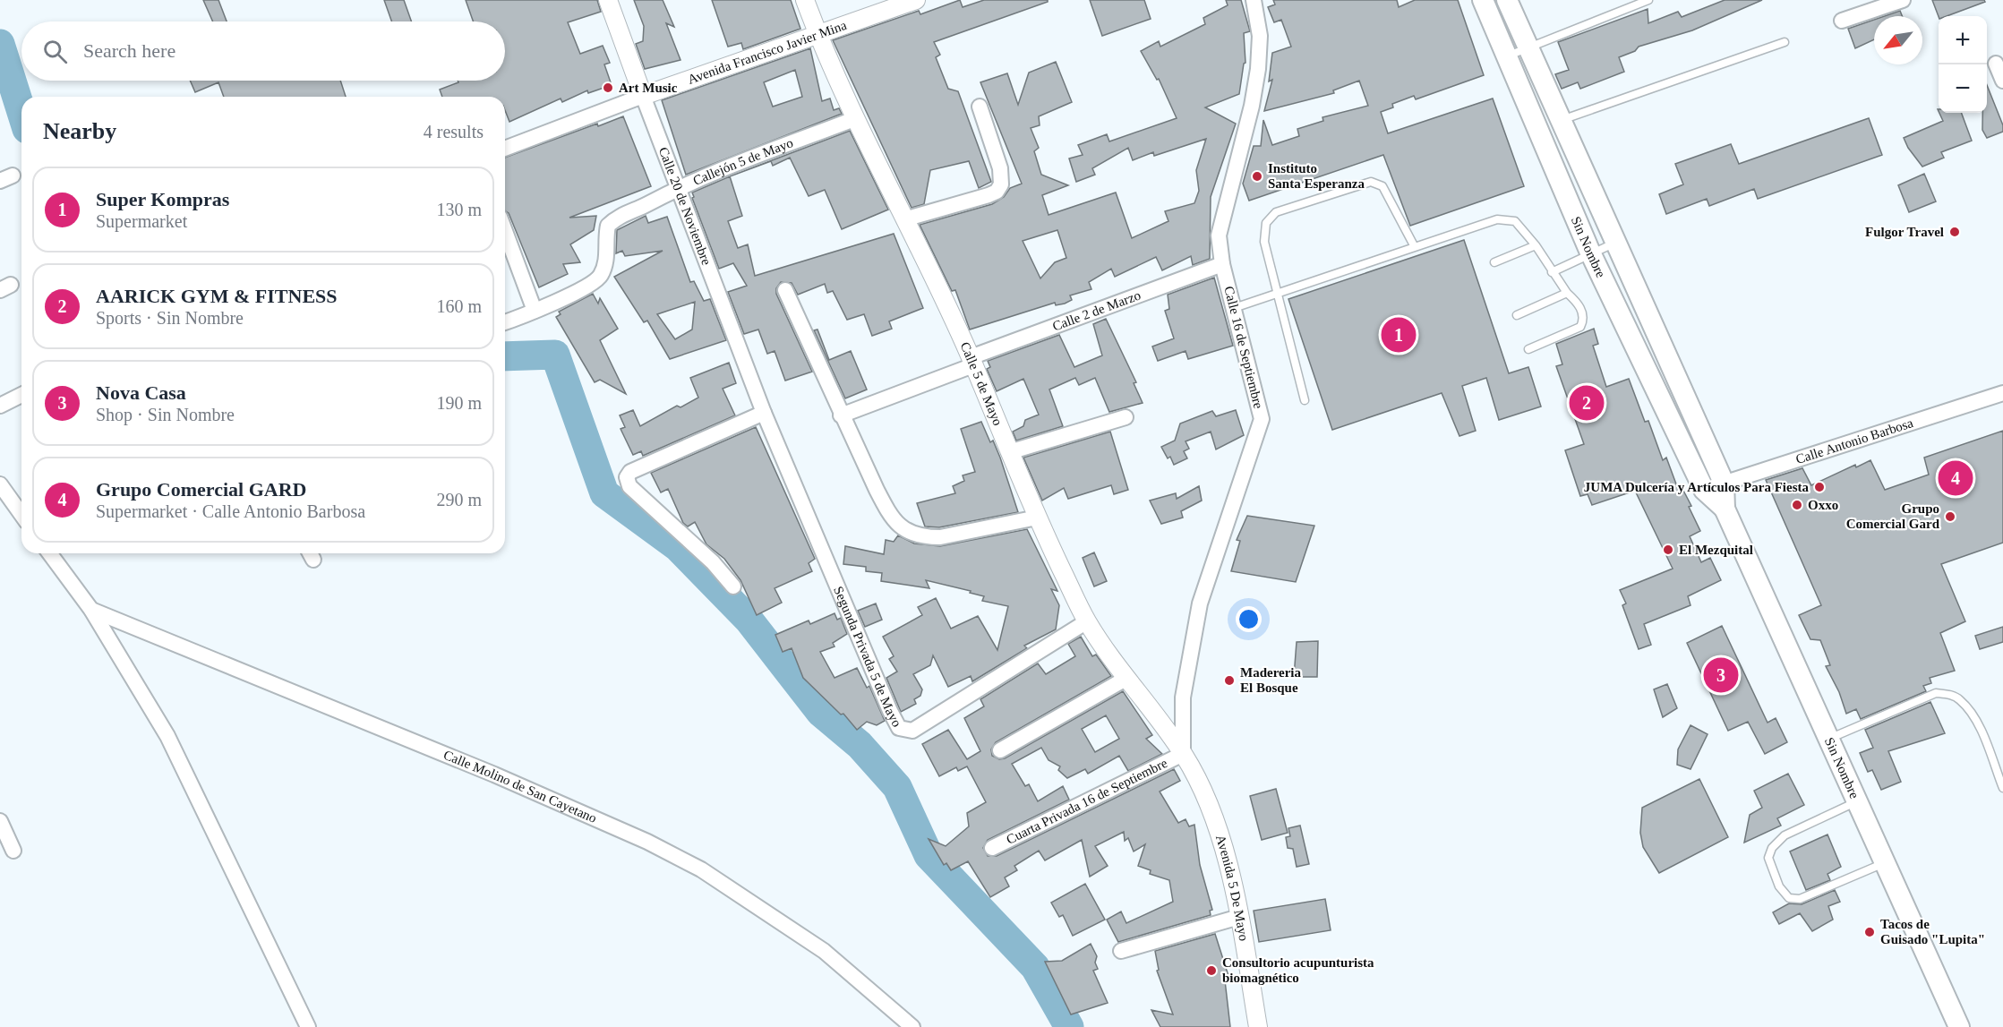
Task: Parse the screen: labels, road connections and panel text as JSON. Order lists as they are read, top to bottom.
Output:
{
  "streets": {
    "main road": ["Sin Nombre"],
    "street": [
      "Avenida Francisco Javier Mina",
      "Callejón 5 de Mayo",
      "Calle 20 de Noviembre",
      "Calle 2 de Marzo",
      "Calle 16 de Septiembre",
      "Calle 5 de Mayo",
      "Calle Antonio Barbosa",
      "Segunda Privada 5 de Mayo",
      "Calle Molino de San Cayetano",
      "Cuarta Privada 16 de Septiembre",
      "Avenida 5 De Mayo"
    ]
  },
  "crossings": [
    ["Avenida Francisco Javier Mina", "Calle 20 de Noviembre"],
    ["Avenida Francisco Javier Mina", "Calle 5 de Mayo"],
    ["Callejón 5 de Mayo", "Calle 20 de Noviembre"],
    ["Callejón 5 de Mayo", "Calle 5 de Mayo"],
    ["Calle 20 de Noviembre", "Segunda Privada 5 de Mayo"],
    ["Sin Nombre", "Calle Antonio Barbosa"],
    ["Calle 2 de Marzo", "Calle 16 de Septiembre"],
    ["Calle 2 de Marzo", "Calle 5 de Mayo"],
    ["Calle 16 de Septiembre", "Calle 5 de Mayo"],
    ["Calle 16 de Septiembre", "Cuarta Privada 16 de Septiembre"],
    ["Calle 16 de Septiembre", "Avenida 5 De Mayo"],
    ["Calle 5 de Mayo", "Segunda Privada 5 de Mayo"],
    ["Calle 5 de Mayo", "Cuarta Privada 16 de Septiembre"],
    ["Calle 5 de Mayo", "Avenida 5 De Mayo"],
    ["Cuarta Privada 16 de Septiembre", "Avenida 5 De Mayo"]
  ],
  "places": [
    "Art Music",
    "Instituto Santa Esperanza",
    "Fulgor Travel",
    "JUMA Dulcería y Artículos Para Fiesta",
    "Oxxo",
    "Grupo Comercial Gard",
    "El Mezquital",
    "Madereria El Bosque",
    "Tacos de Guisado \"Lupita\"",
    "Consultorio acupunturista biomagnético"
  ],
  "north": "bottom left",
  "page": {
    "map_buttons": ["+", "−"],
    "search": "Search here",
    "heading": ["Nearby", "4 results"],
    "list": [
      {
        "mark": "1",
        "name": "Super Kompras",
        "note": "Supermarket",
        "value": "130 m"
      },
      {
        "mark": "2",
        "name": "AARICK GYM & FITNESS",
        "note": "Sports · Sin Nombre",
        "value": "160 m"
      },
      {
        "mark": "3",
        "name": "Nova Casa",
        "note": "Shop · Sin Nombre",
        "value": "190 m"
      },
      {
        "mark": "4",
        "name": "Grupo Comercial GARD",
        "note": "Supermarket · Calle Antonio Barbosa",
        "value": "290 m"
      }
    ],
    "pins": [
      "1",
      "2",
      "4",
      "3"
    ]
  }
}
